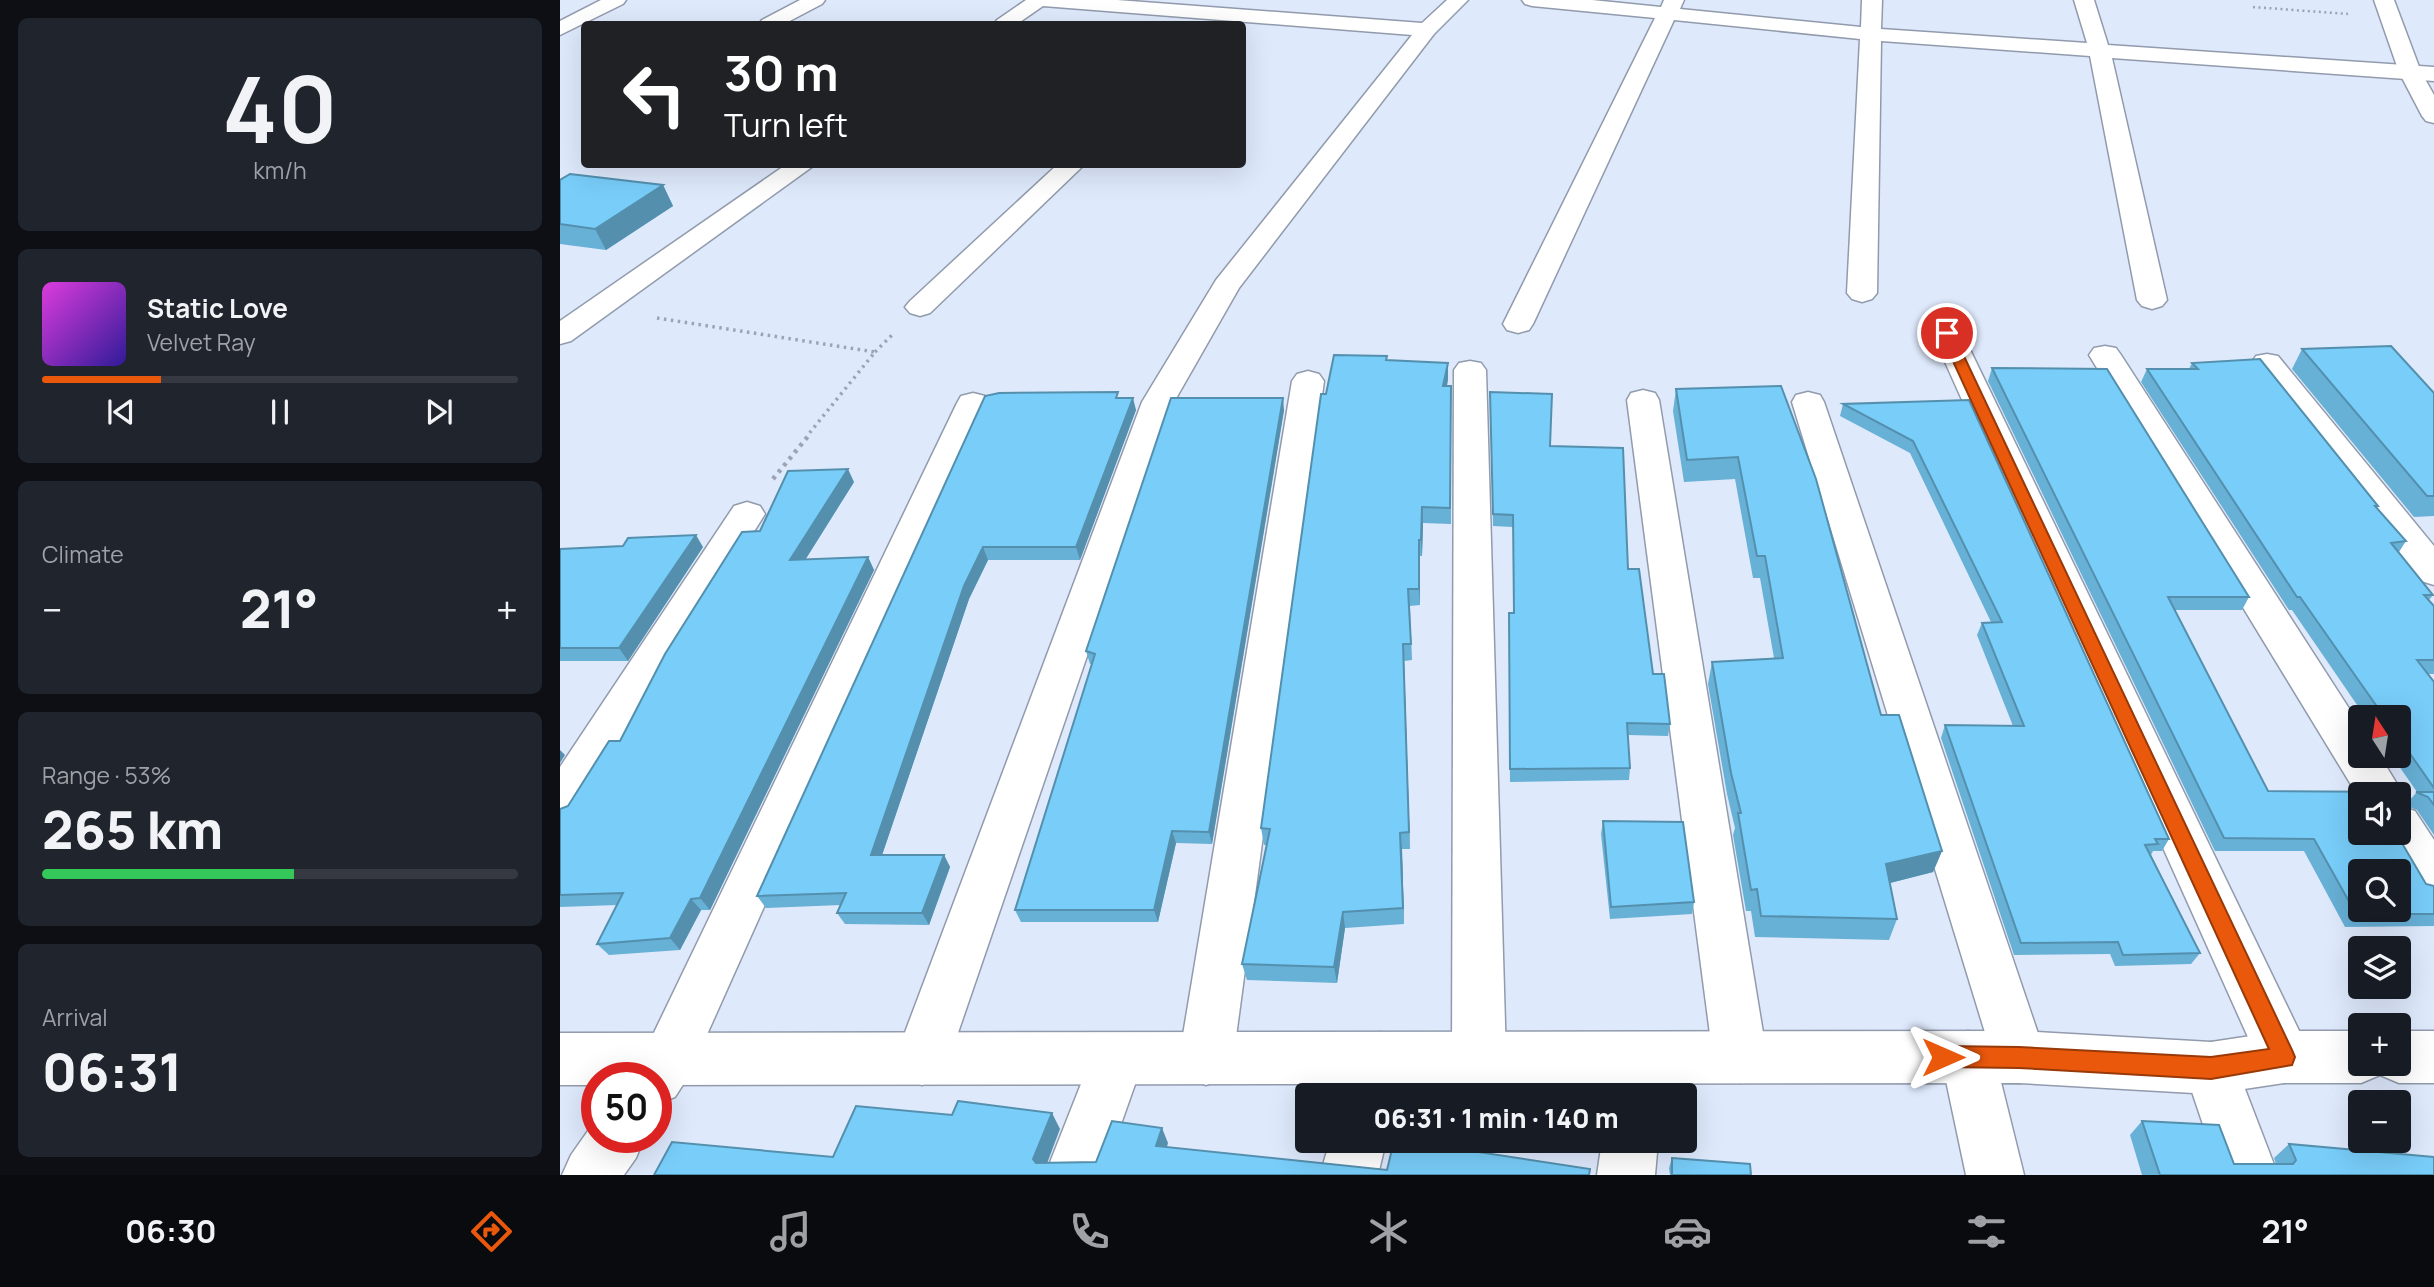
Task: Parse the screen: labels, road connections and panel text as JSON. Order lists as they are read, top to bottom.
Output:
{
  "north": "top",
  "page": {
    "tile": [
      ["40", "km/h"],
      "Climate",
      ["Range · 53%", "265 km"],
      ["Arrival", "06:31"]
    ],
    "turn": ["30 m", "Turn left"],
    "song": ["Static Love", "Velvet Ray"],
    "heat": ["−", "21°", "+"],
    "map_buttons": ["+", "−"],
    "limit": "50",
    "trip": "06:31 · 1 min · 140 m",
    "tabs": ["06:30", "21°"]
  }
}
